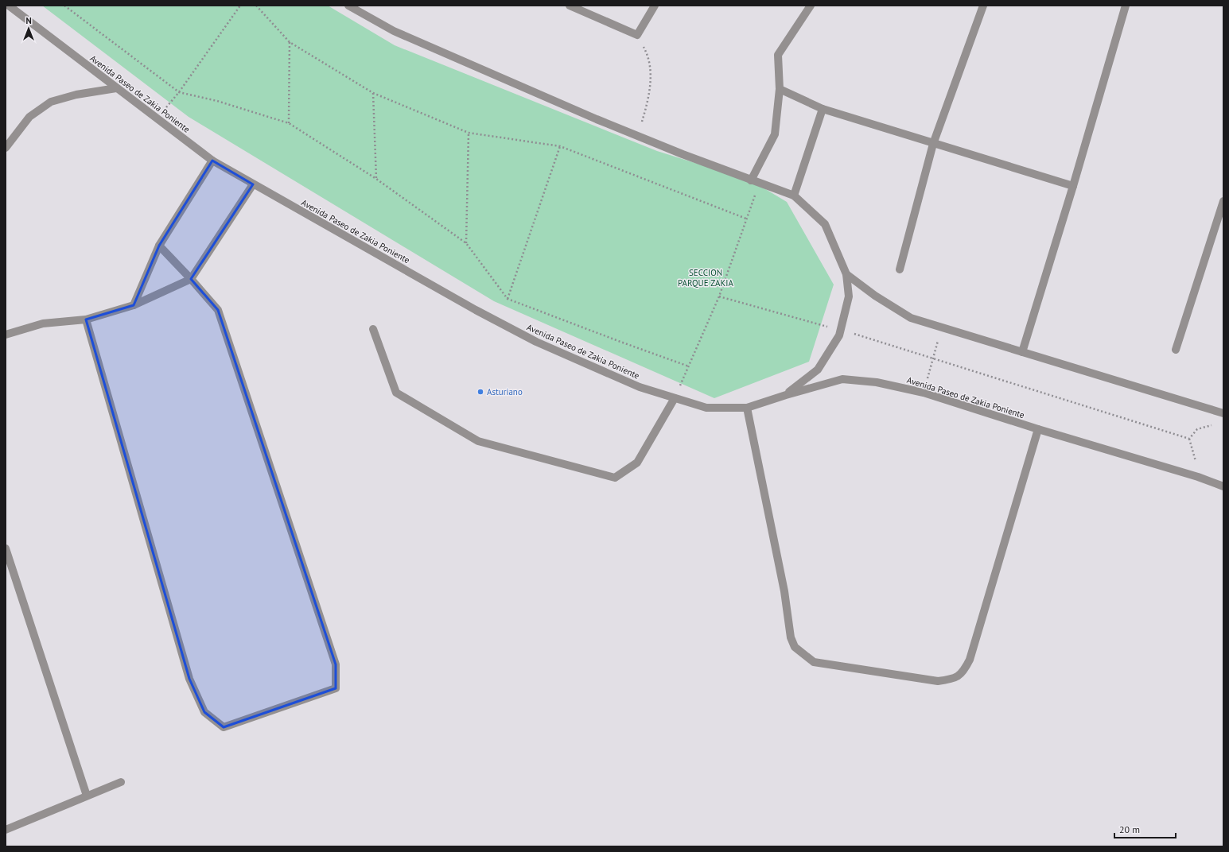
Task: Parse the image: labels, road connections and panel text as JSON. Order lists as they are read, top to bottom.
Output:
{
  "streets": {
    "street": ["Avenida Paseo de Zakia Poniente"]
  },
  "parks": ["SECCION PARQUE ZAKIA"],
  "places": ["Asturiano"],
  "scale_bar": "20 m",
  "north": "top"
}
